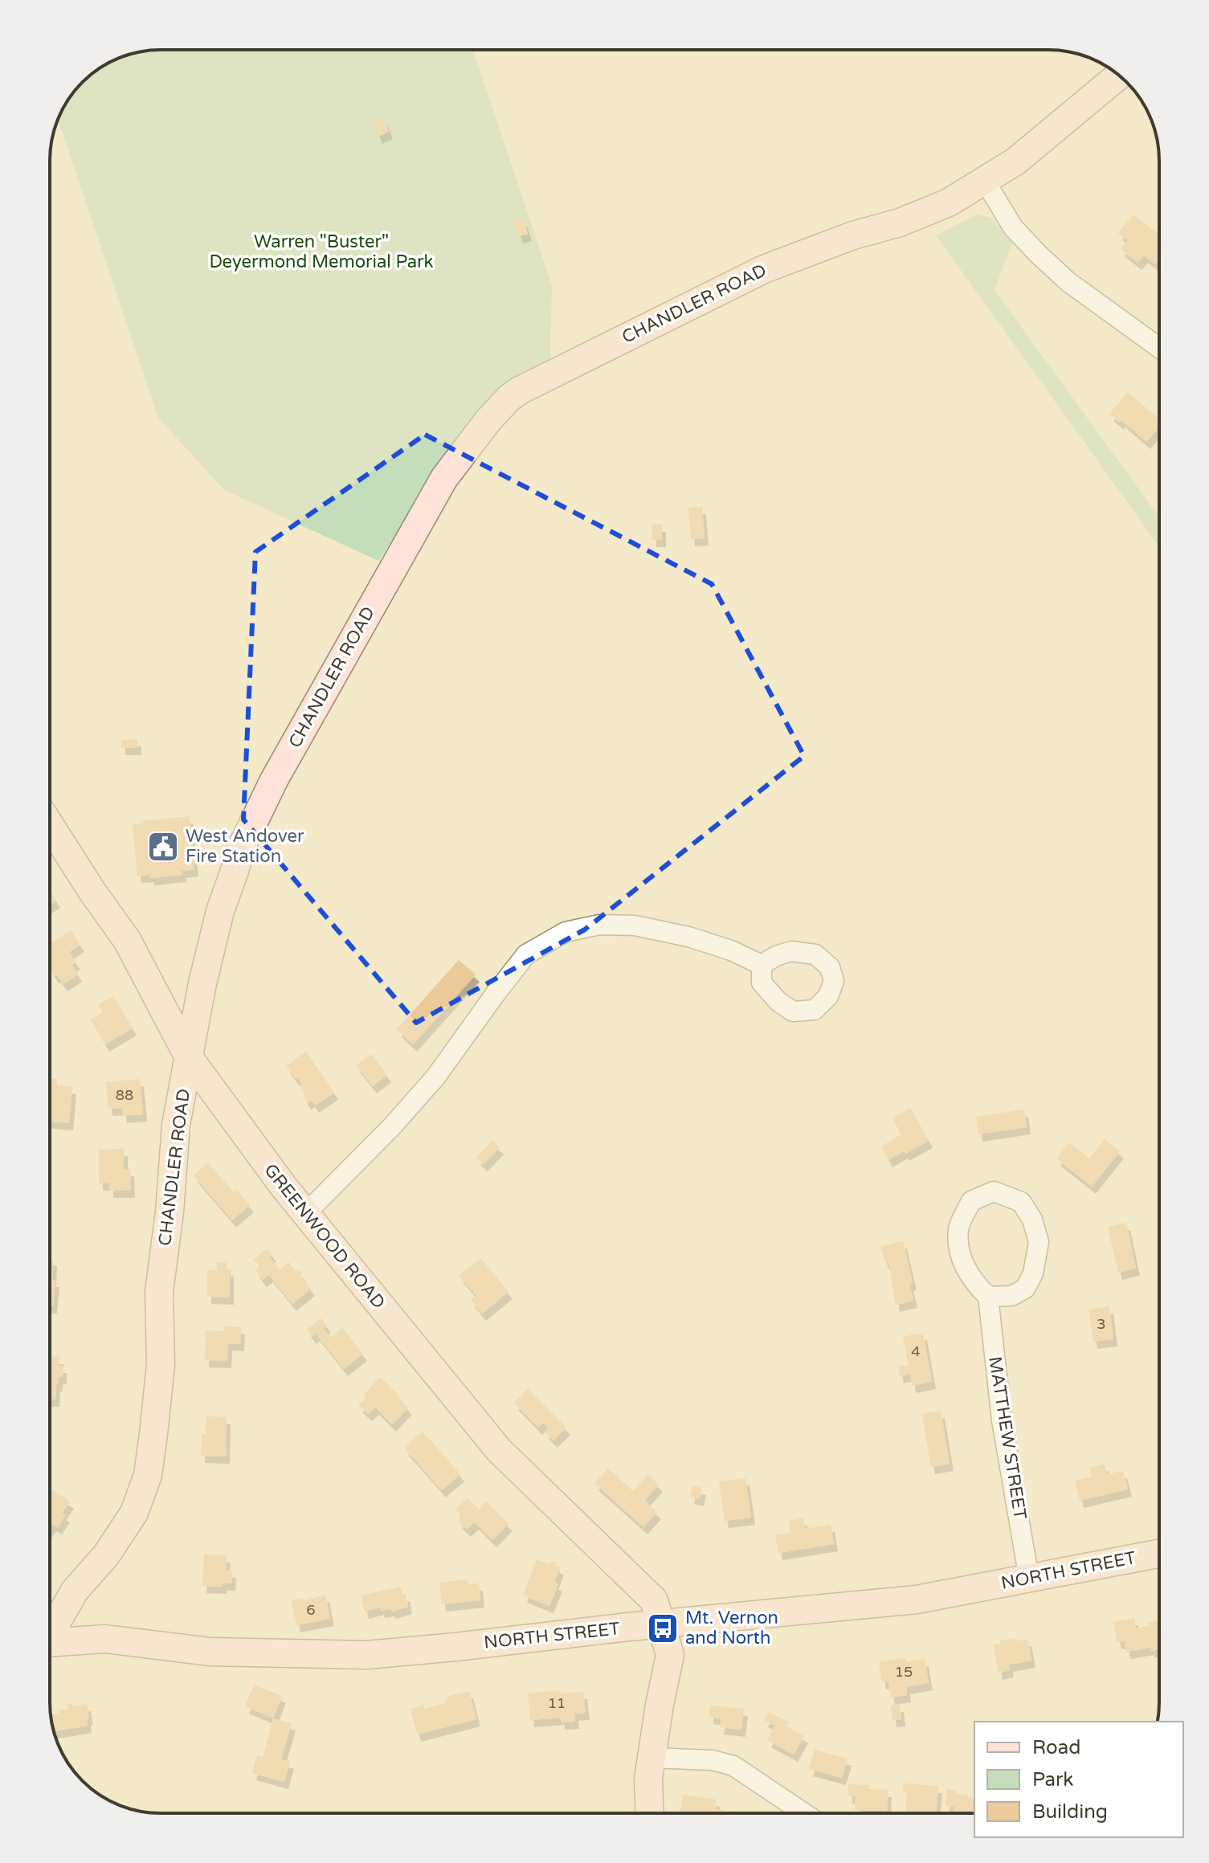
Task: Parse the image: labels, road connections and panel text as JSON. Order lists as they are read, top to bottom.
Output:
{
  "streets": {
    "street": [
      "CHANDLER ROAD",
      "GREENWOOD ROAD",
      "MATTHEW STREET",
      "NORTH STREET"
    ]
  },
  "crossings": [
    ["CHANDLER ROAD", "GREENWOOD ROAD"],
    ["GREENWOOD ROAD", "NORTH STREET"],
    ["MATTHEW STREET", "NORTH STREET"]
  ],
  "parks": ["Warren \"Buster\" Deyermond Memorial Park"],
  "places": {
    "public building": ["West Andover Fire Station"],
    "bus stop": ["Mt. Vernon and North"]
  },
  "house_numbers": [
    "88",
    "3",
    "4",
    "6",
    "15",
    "11"
  ],
  "legend": ["Road", "Park", "Building"]
}
